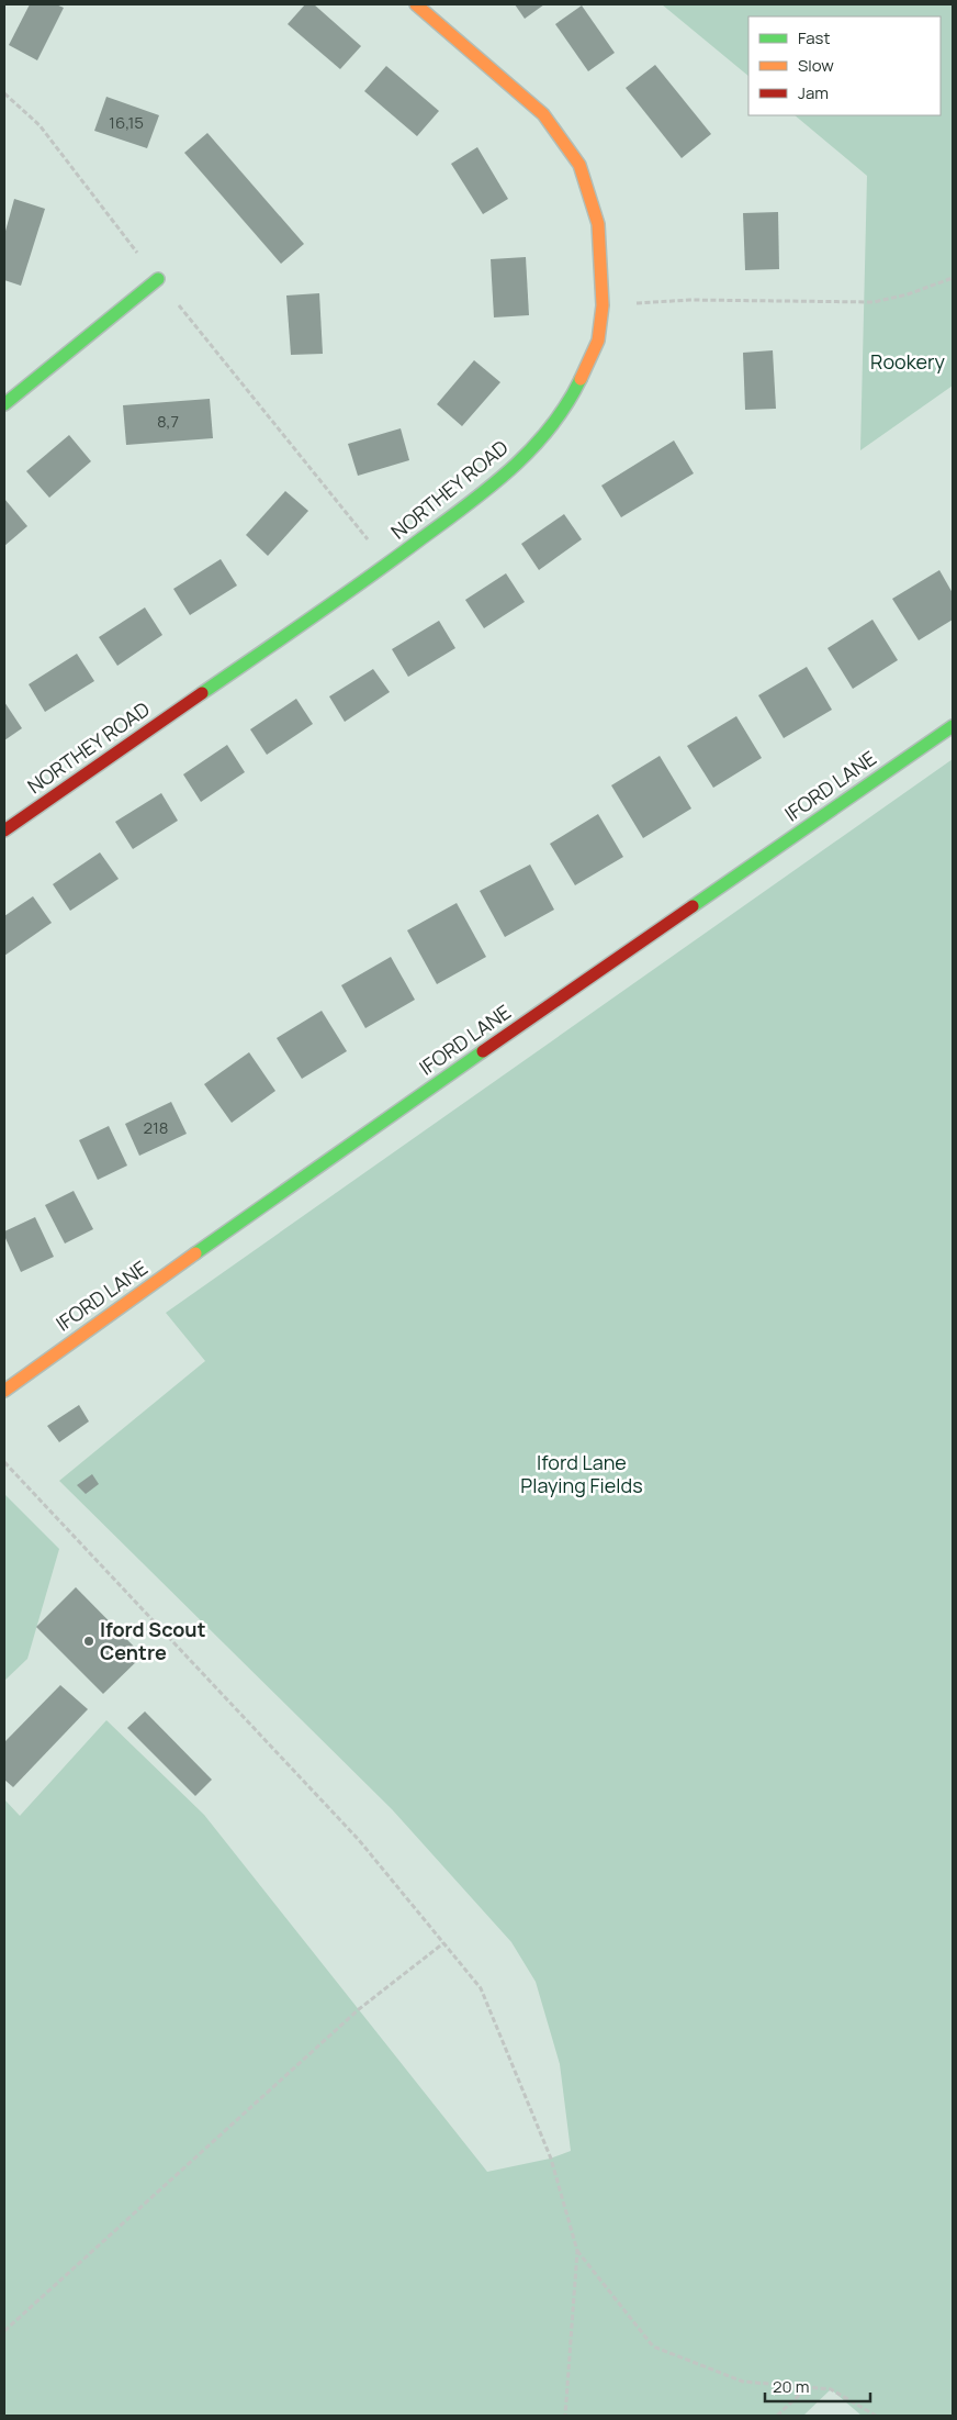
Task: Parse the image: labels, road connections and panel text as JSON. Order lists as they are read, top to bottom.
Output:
{
  "streets": {
    "street": ["NORTHEY ROAD", "IFORD LANE"]
  },
  "parks": ["Rookery", "Iford Lane Playing Fields"],
  "places": ["Iford Scout Centre"],
  "house_numbers": ["16,15", "8,7", "218"],
  "legend": ["Fast", "Slow", "Jam"],
  "scale_bar": "20 m"
}
